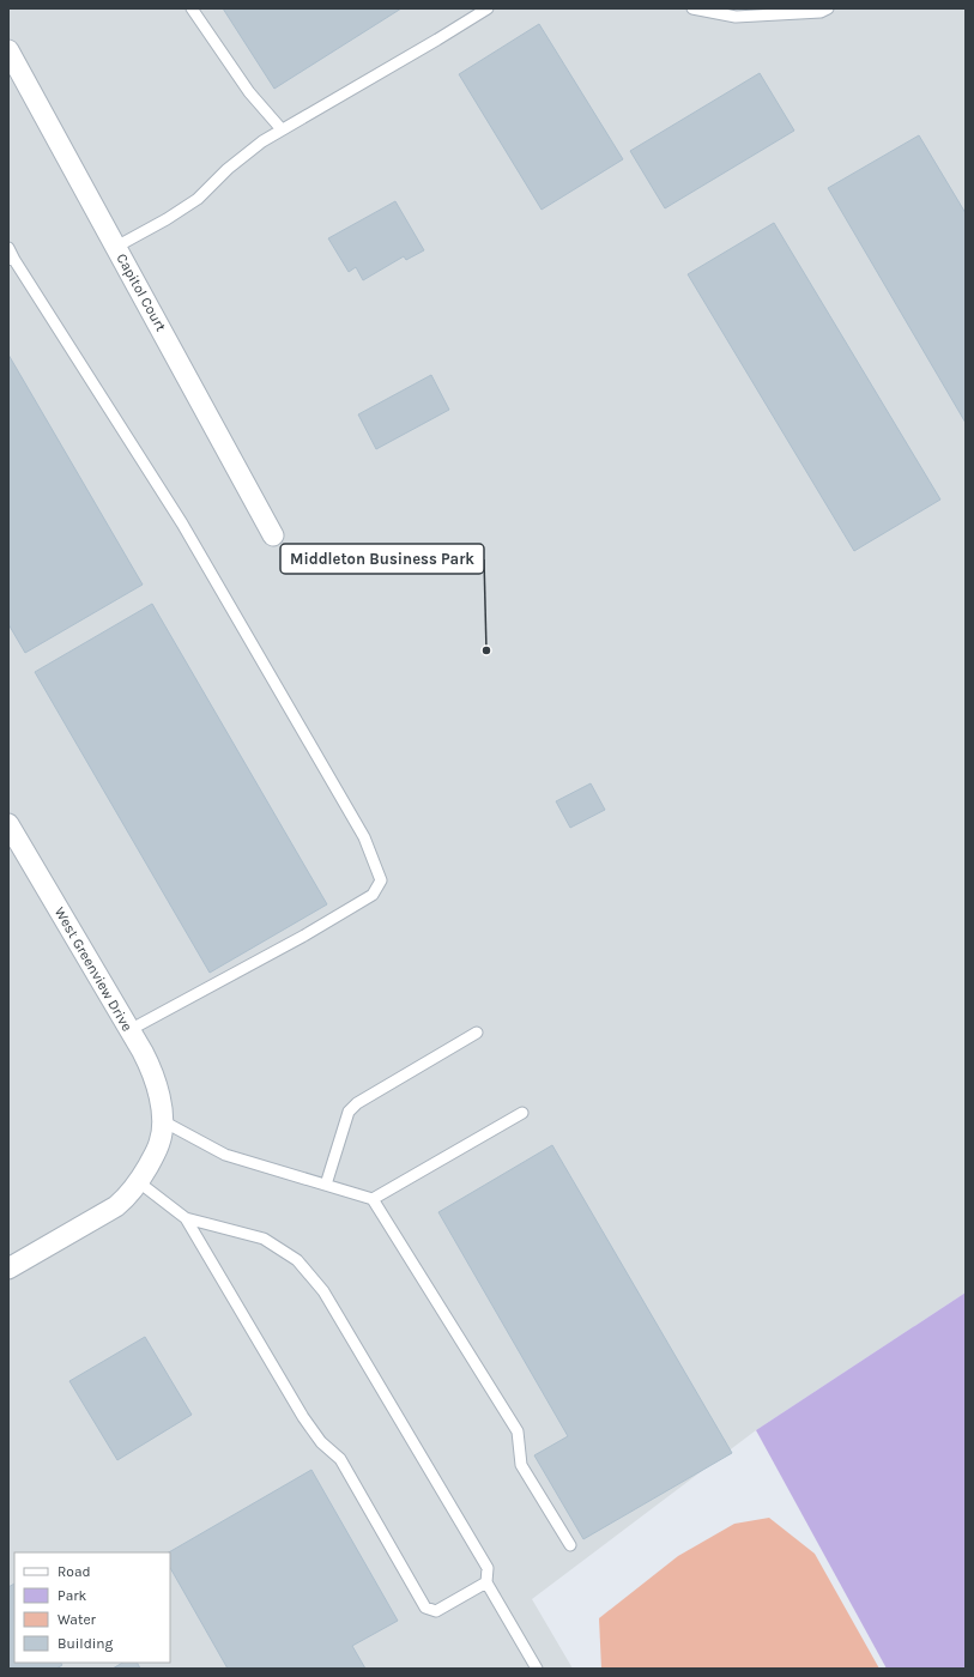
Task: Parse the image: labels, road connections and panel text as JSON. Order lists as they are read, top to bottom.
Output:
{
  "streets": {
    "street": ["Capitol Court", "West Greenview Drive"]
  },
  "places": ["Middleton Business Park"],
  "legend": [
    "Road",
    "Park",
    "Water",
    "Building"
  ]
}
